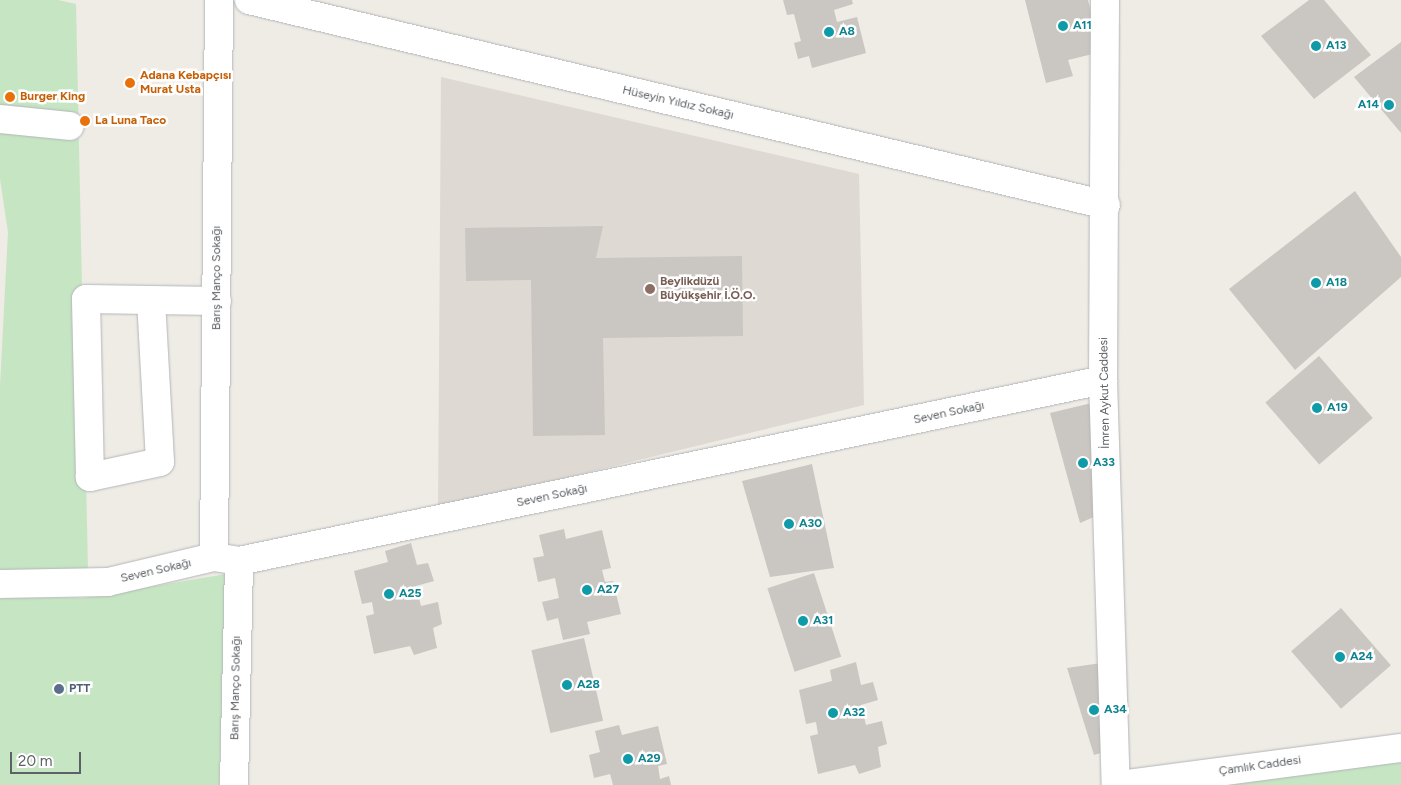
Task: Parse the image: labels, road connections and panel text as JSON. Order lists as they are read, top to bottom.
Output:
{
  "streets": {
    "street": [
      "Hüseyin Yıldız Sokağı",
      "Barış Manço Sokağı",
      "İmren Aykut Caddesi",
      "Seven Sokağı",
      "Çamlık Caddesi"
    ]
  },
  "crossings": [
    ["Hüseyin Yıldız Sokağı", "İmren Aykut Caddesi"],
    ["Barış Manço Sokağı", "Seven Sokağı"],
    ["İmren Aykut Caddesi", "Seven Sokağı"],
    ["İmren Aykut Caddesi", "Çamlık Caddesi"]
  ],
  "places": [
    "A11",
    "A8",
    "A13",
    "Adana Kebapçısı Murat Usta",
    "Burger King",
    "A14",
    "La Luna Taco",
    "A18",
    "Beylikdüzü Büyükşehir İ.Ö.O.",
    "A19",
    "A33",
    "A30",
    "A27",
    "A25",
    "A31",
    "A24",
    "A28",
    "PTT",
    "A34",
    "A32",
    "A29"
  ],
  "scale_bar": "20 m"
}
